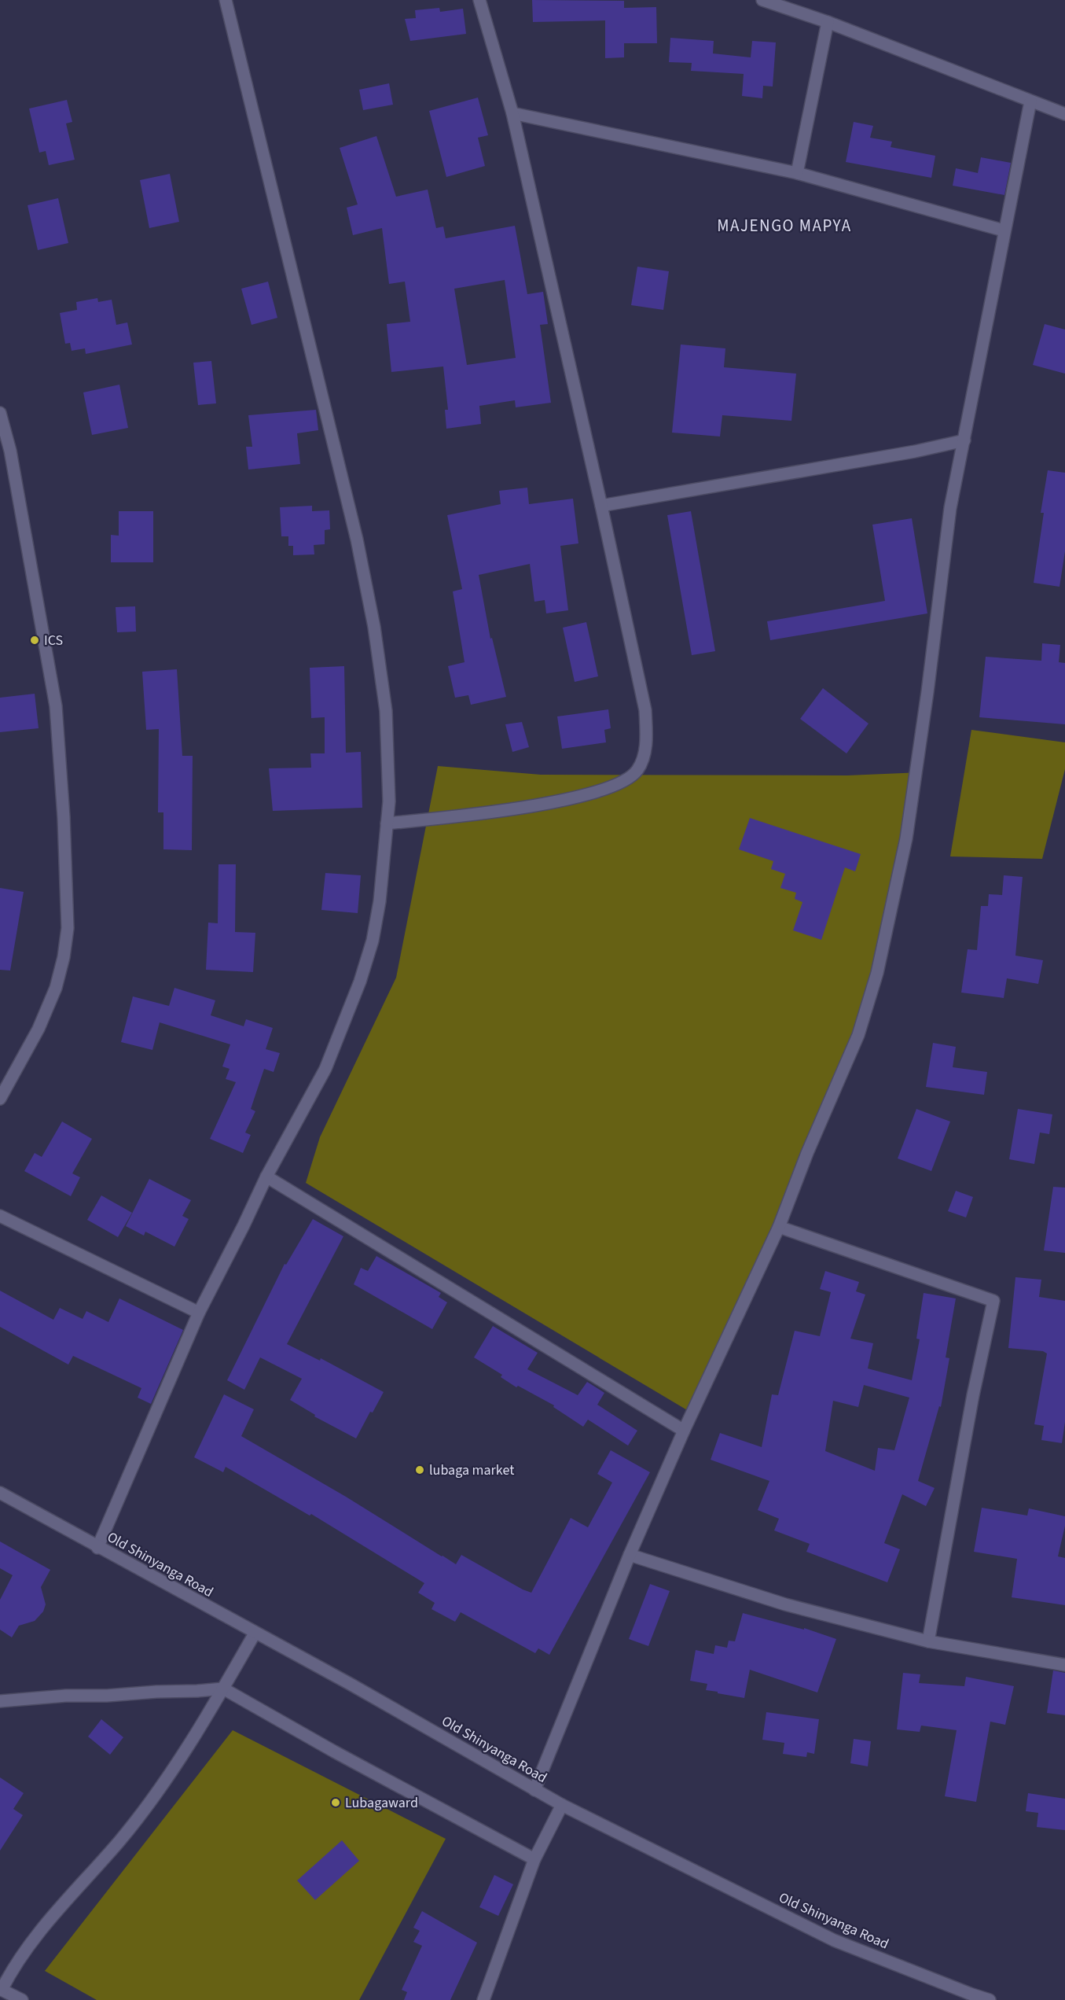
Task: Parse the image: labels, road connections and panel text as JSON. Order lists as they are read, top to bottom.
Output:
{
  "streets": {
    "street": ["Old Shinyanga Road"]
  },
  "districts": ["MAJENGO MAPYA"],
  "places": ["ICS", "lubaga market", "Lubagaward"]
}
